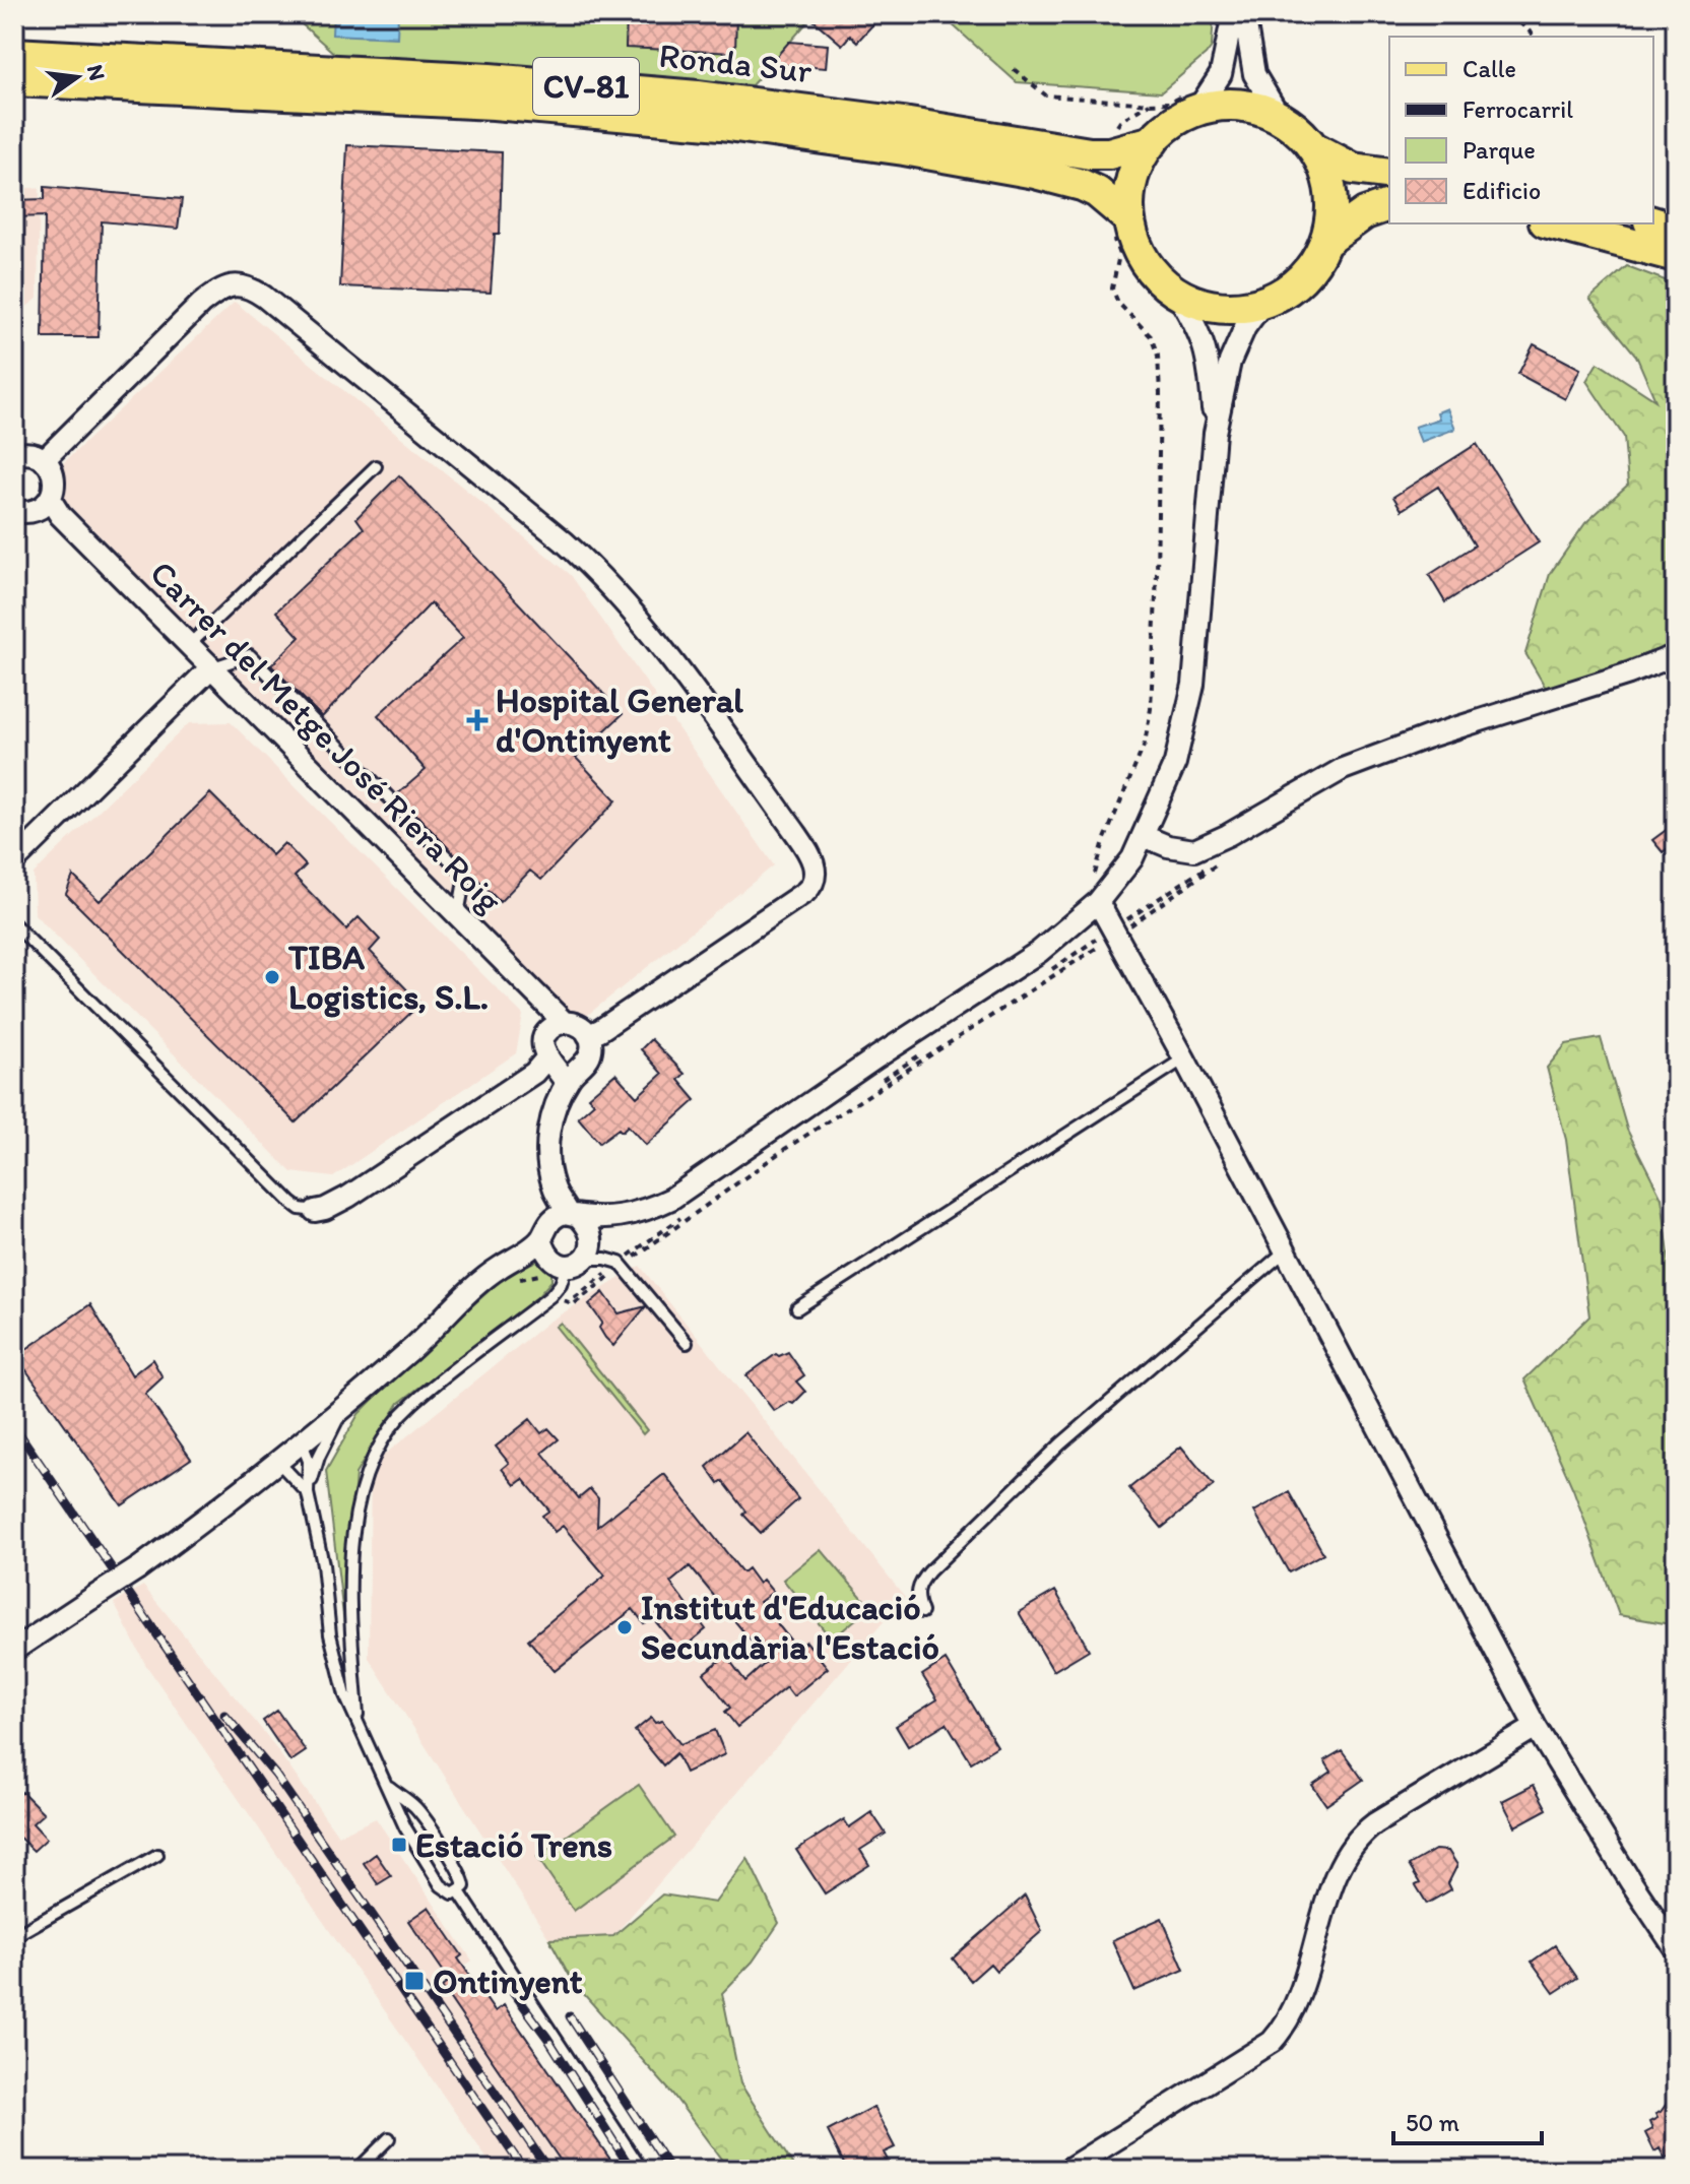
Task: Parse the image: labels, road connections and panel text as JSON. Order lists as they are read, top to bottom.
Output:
{
  "streets": {
    "main road": ["Ronda Sur", "CV-81"],
    "street": ["Carrer del Metge José Riera Roig"]
  },
  "crossings": [
    ["Ronda Sur", "CV-81"]
  ],
  "places": {
    "health": ["Hospital General d'Ontinyent"],
    "other": ["TIBA Logistics, S.L.", "Institut d'Educació Secundària l'Estació"],
    "transit": ["Estació Trens", "Ontinyent"]
  },
  "legend": [
    "Calle",
    "Ferrocarril",
    "Parque",
    "Edificio"
  ],
  "scale_bar": "50 m",
  "north": "right"
}
